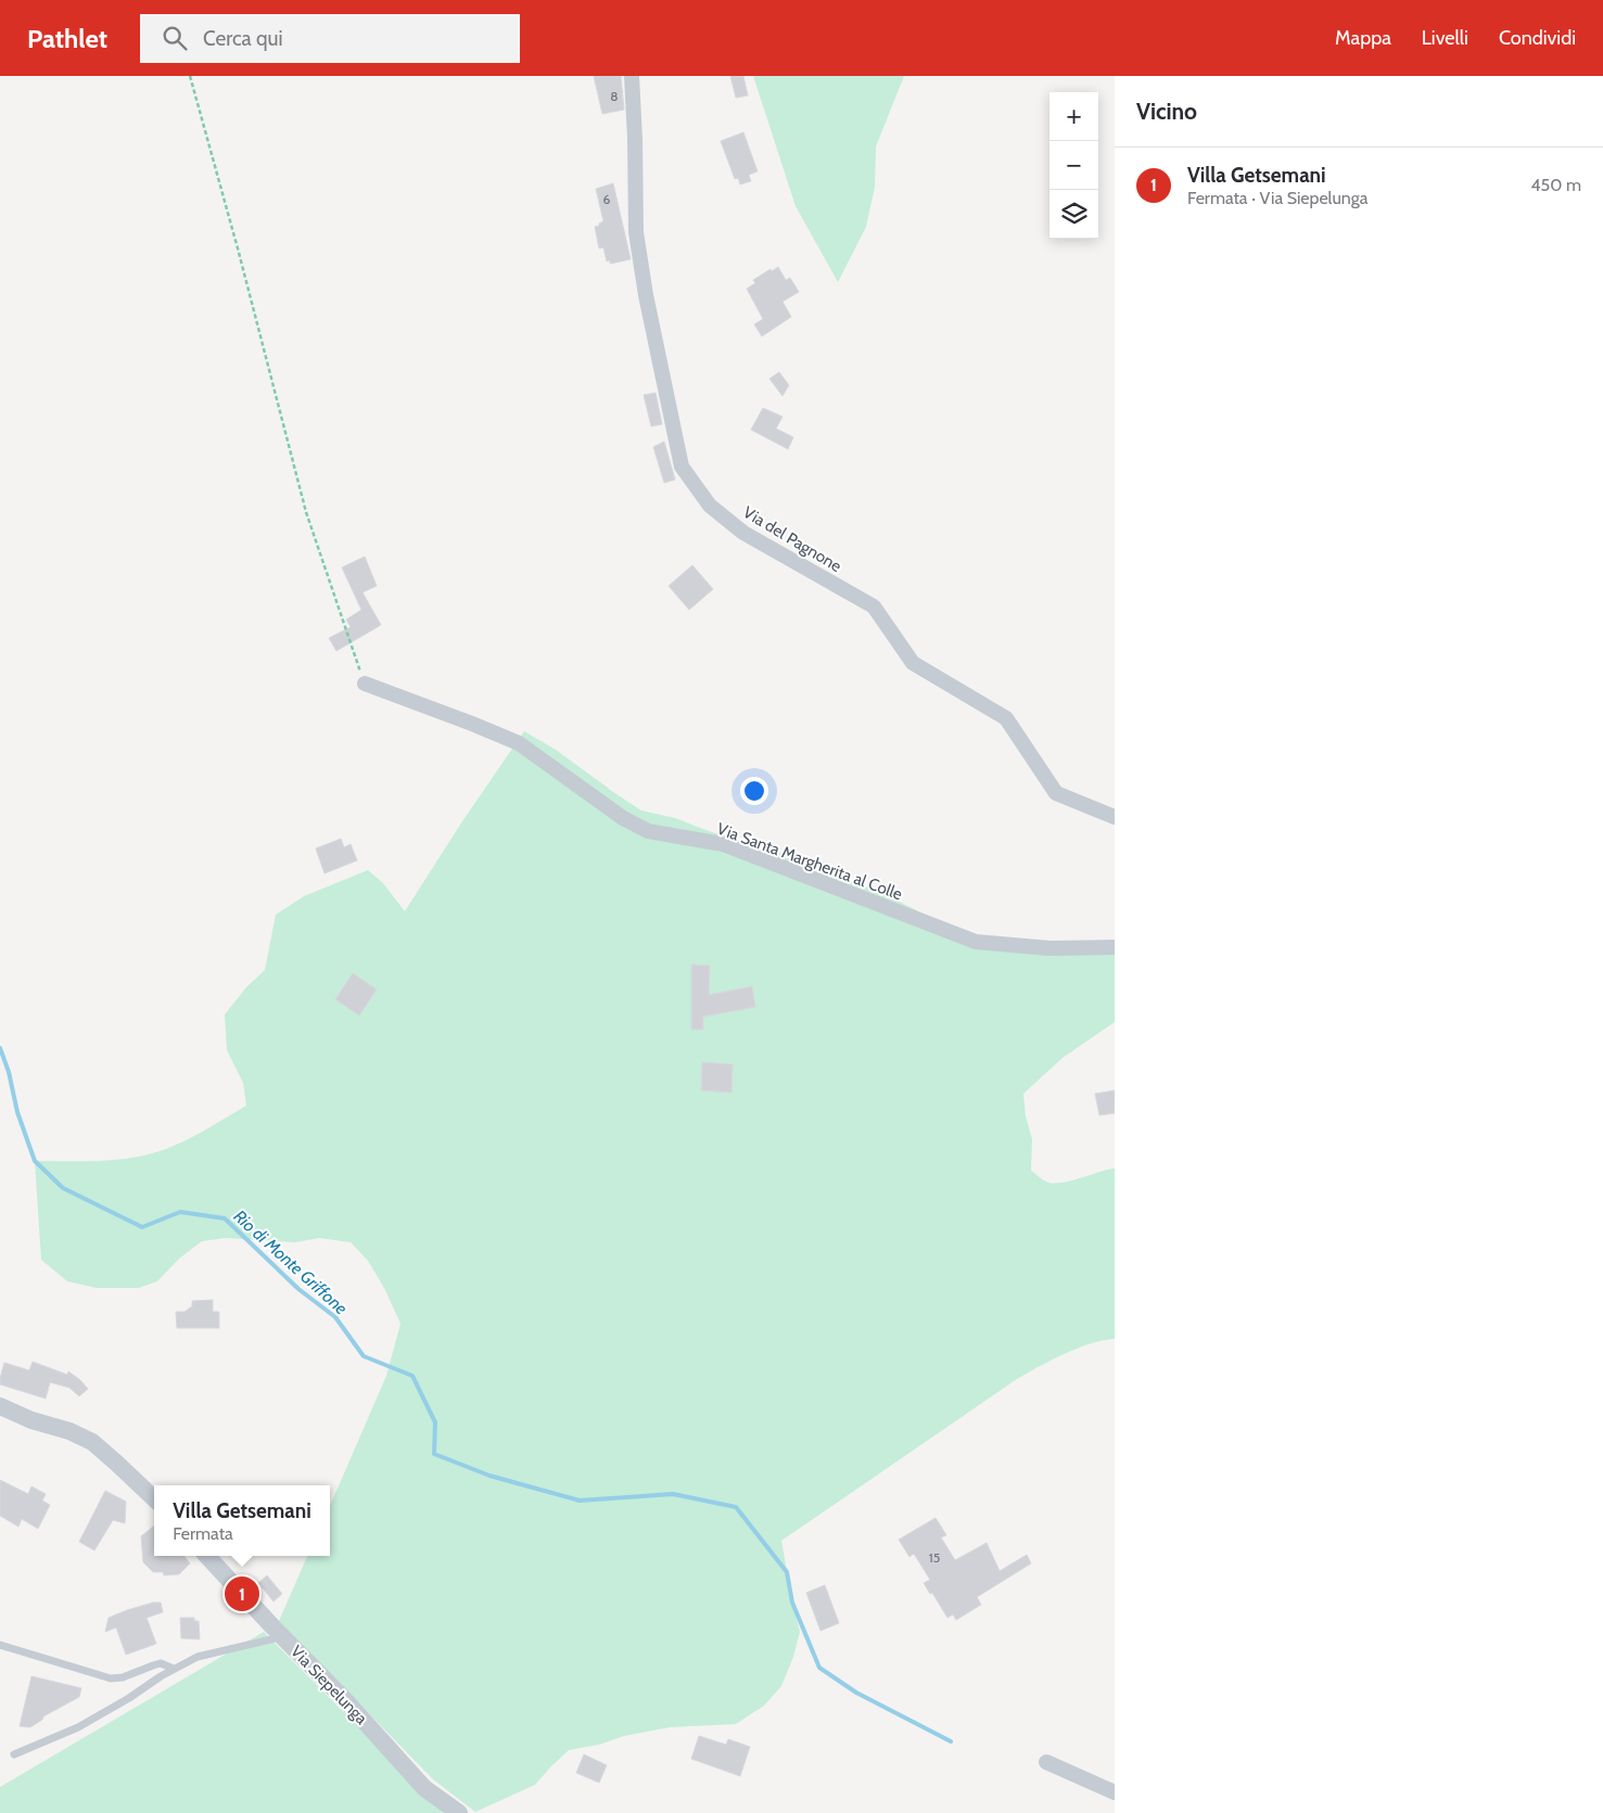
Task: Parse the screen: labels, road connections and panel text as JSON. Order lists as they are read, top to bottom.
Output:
{
  "streets": {
    "street": ["Via del Pagnone", "Via Santa Margherita al Colle", "Via Siepelunga"]
  },
  "water": ["Rio di Monte Griffone"],
  "house_numbers": ["8", "6", "15"],
  "page": {
    "header": "Pathlet",
    "search": "Cerca qui",
    "nav": ["Mappa", "Livelli", "Condividi"],
    "heading": "Vicino",
    "map_buttons": ["+", "−"],
    "list": [
      {
        "mark": "1",
        "name": "Villa Getsemani",
        "note": "Fermata · Via Siepelunga",
        "value": "450 m"
      }
    ],
    "popup": ["Villa Getsemani", "Fermata"],
    "pins": "1"
  }
}
